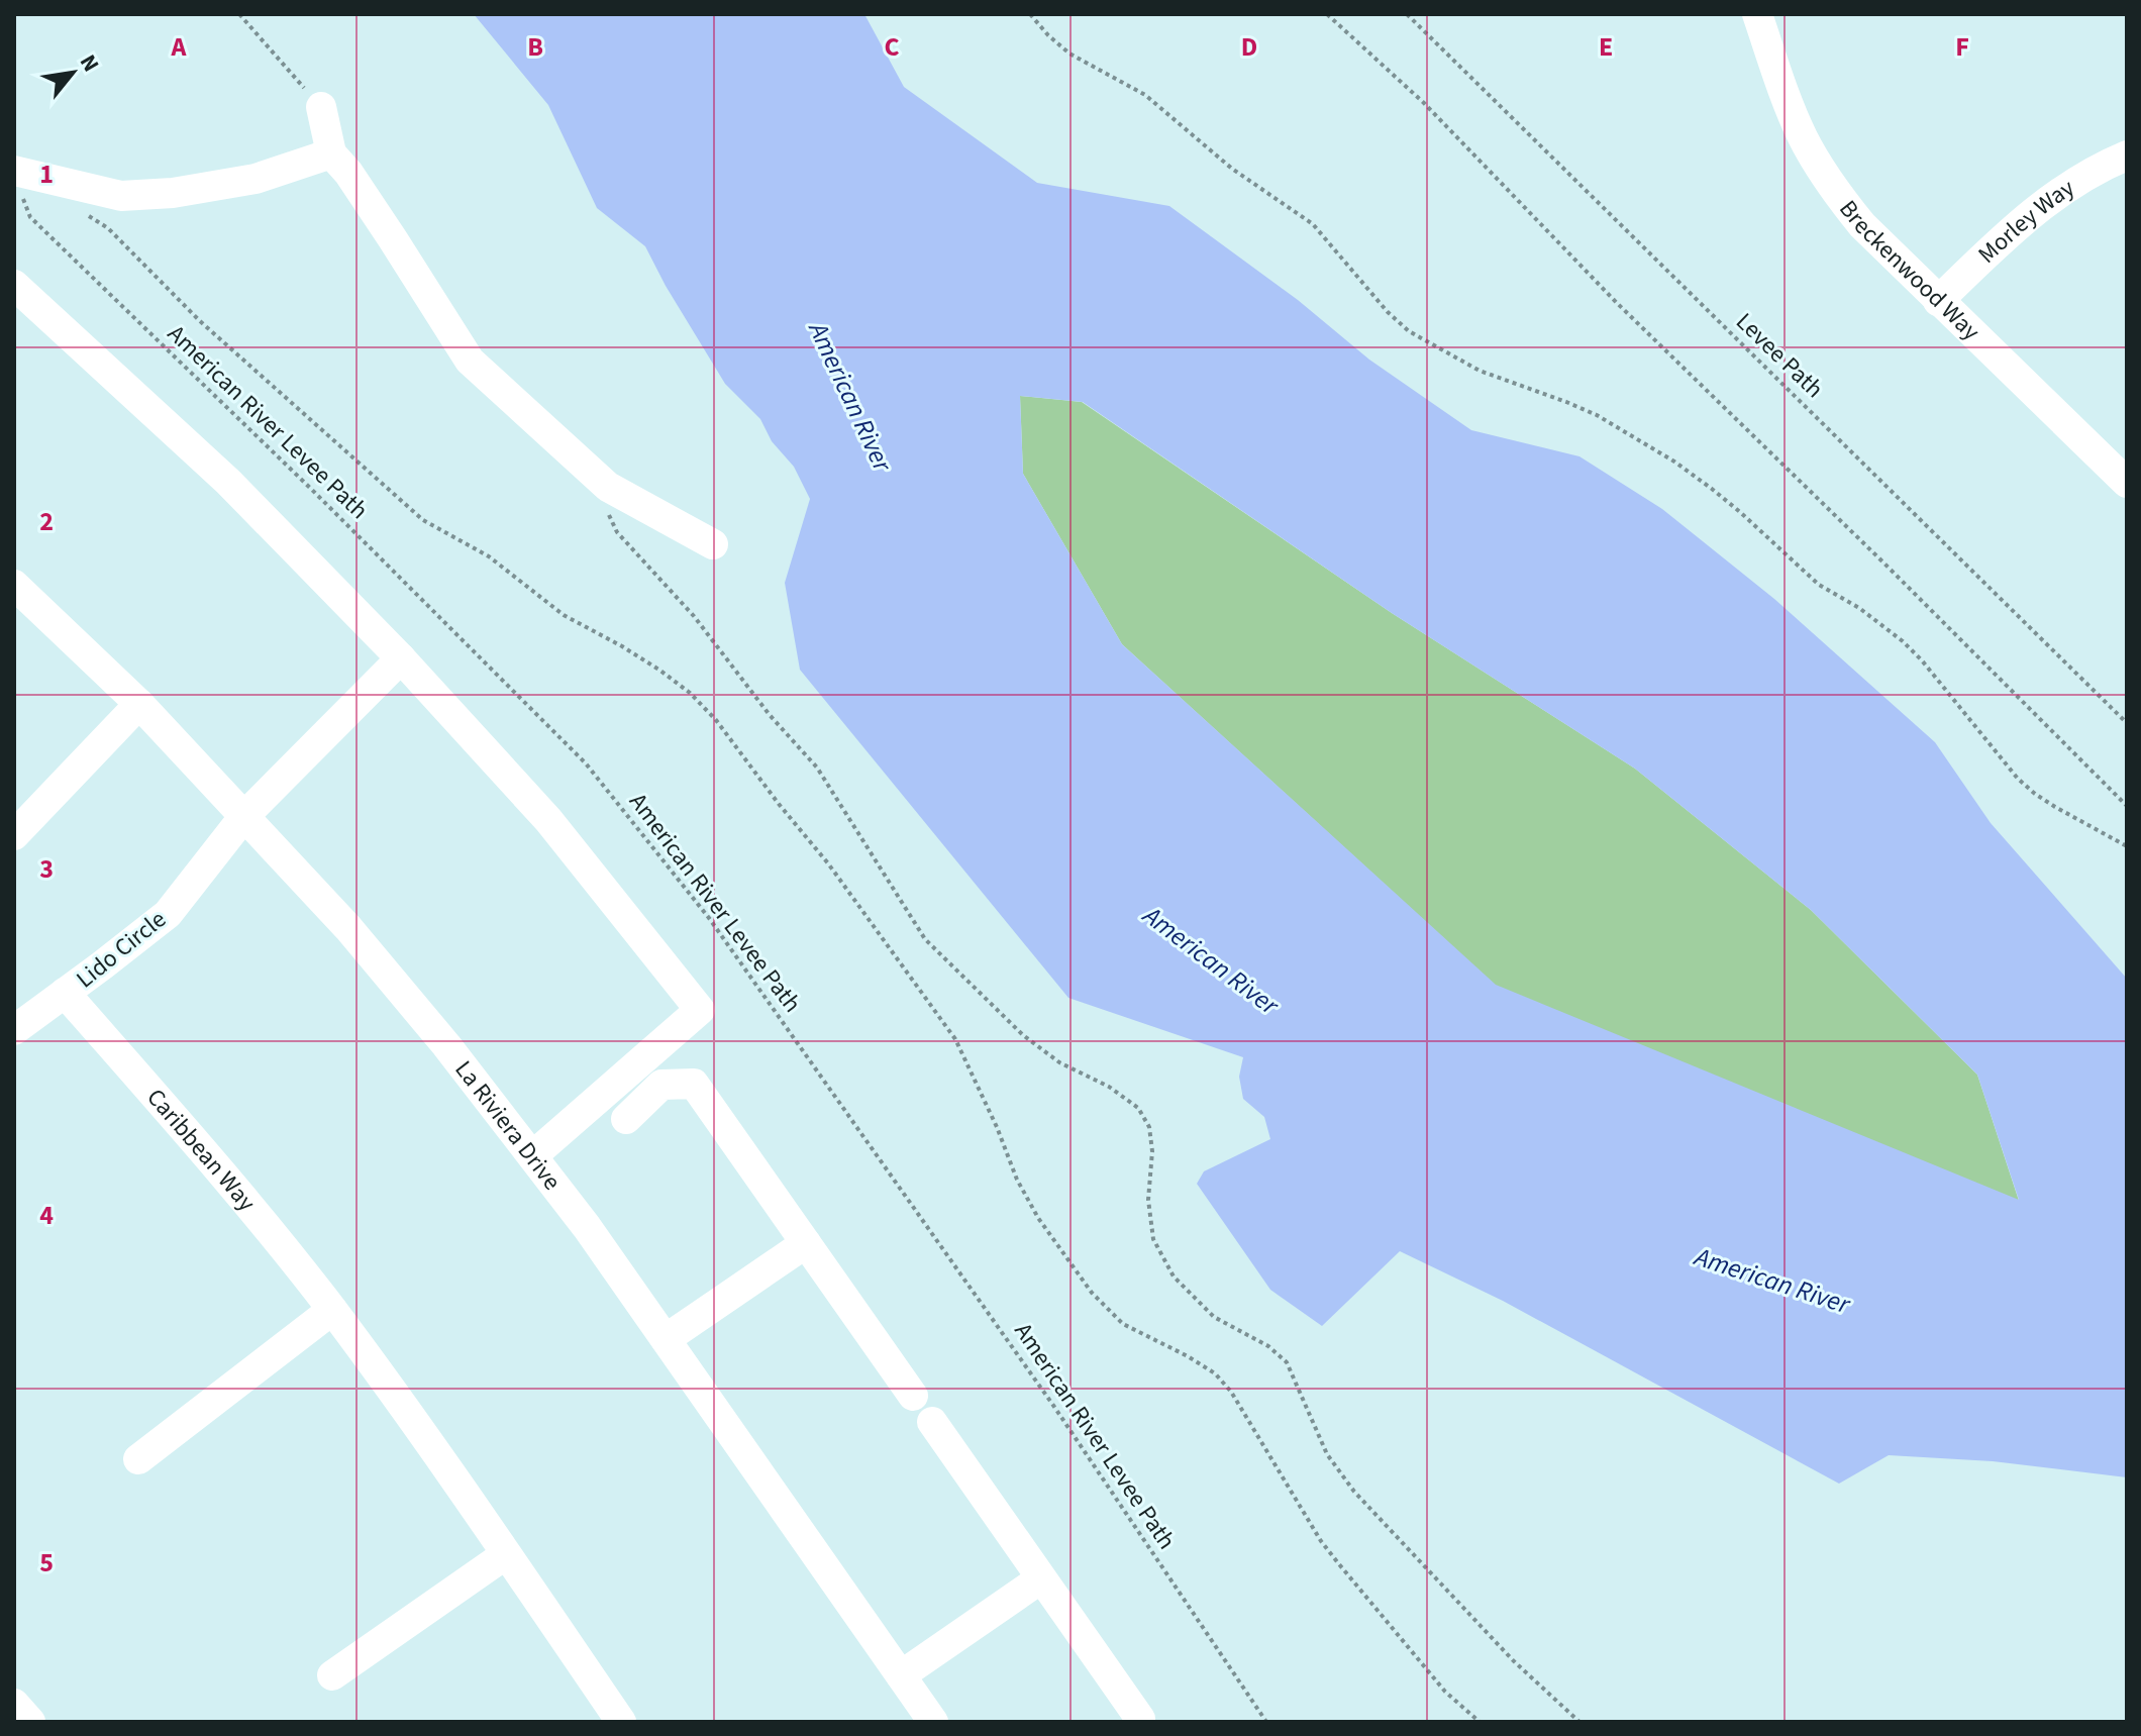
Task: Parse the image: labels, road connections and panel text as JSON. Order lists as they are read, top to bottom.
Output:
{
  "streets": {
    "street": [
      "Morley Way",
      "Breckenwood Way",
      "Lido Circle",
      "La Riviera Drive",
      "Caribbean Way"
    ],
    "path": ["Levee Path", "American River Levee Path"]
  },
  "crossings": [
    ["Morley Way", "Breckenwood Way"],
    ["Lido Circle", "La Riviera Drive"],
    ["Lido Circle", "Caribbean Way"]
  ],
  "water": ["American River"],
  "north": "top right",
  "grid": {
    "columns": [
      "A",
      "B",
      "C",
      "D",
      "E",
      "F"
    ],
    "rows": [
      "1",
      "2",
      "3",
      "4",
      "5"
    ]
  }
}
